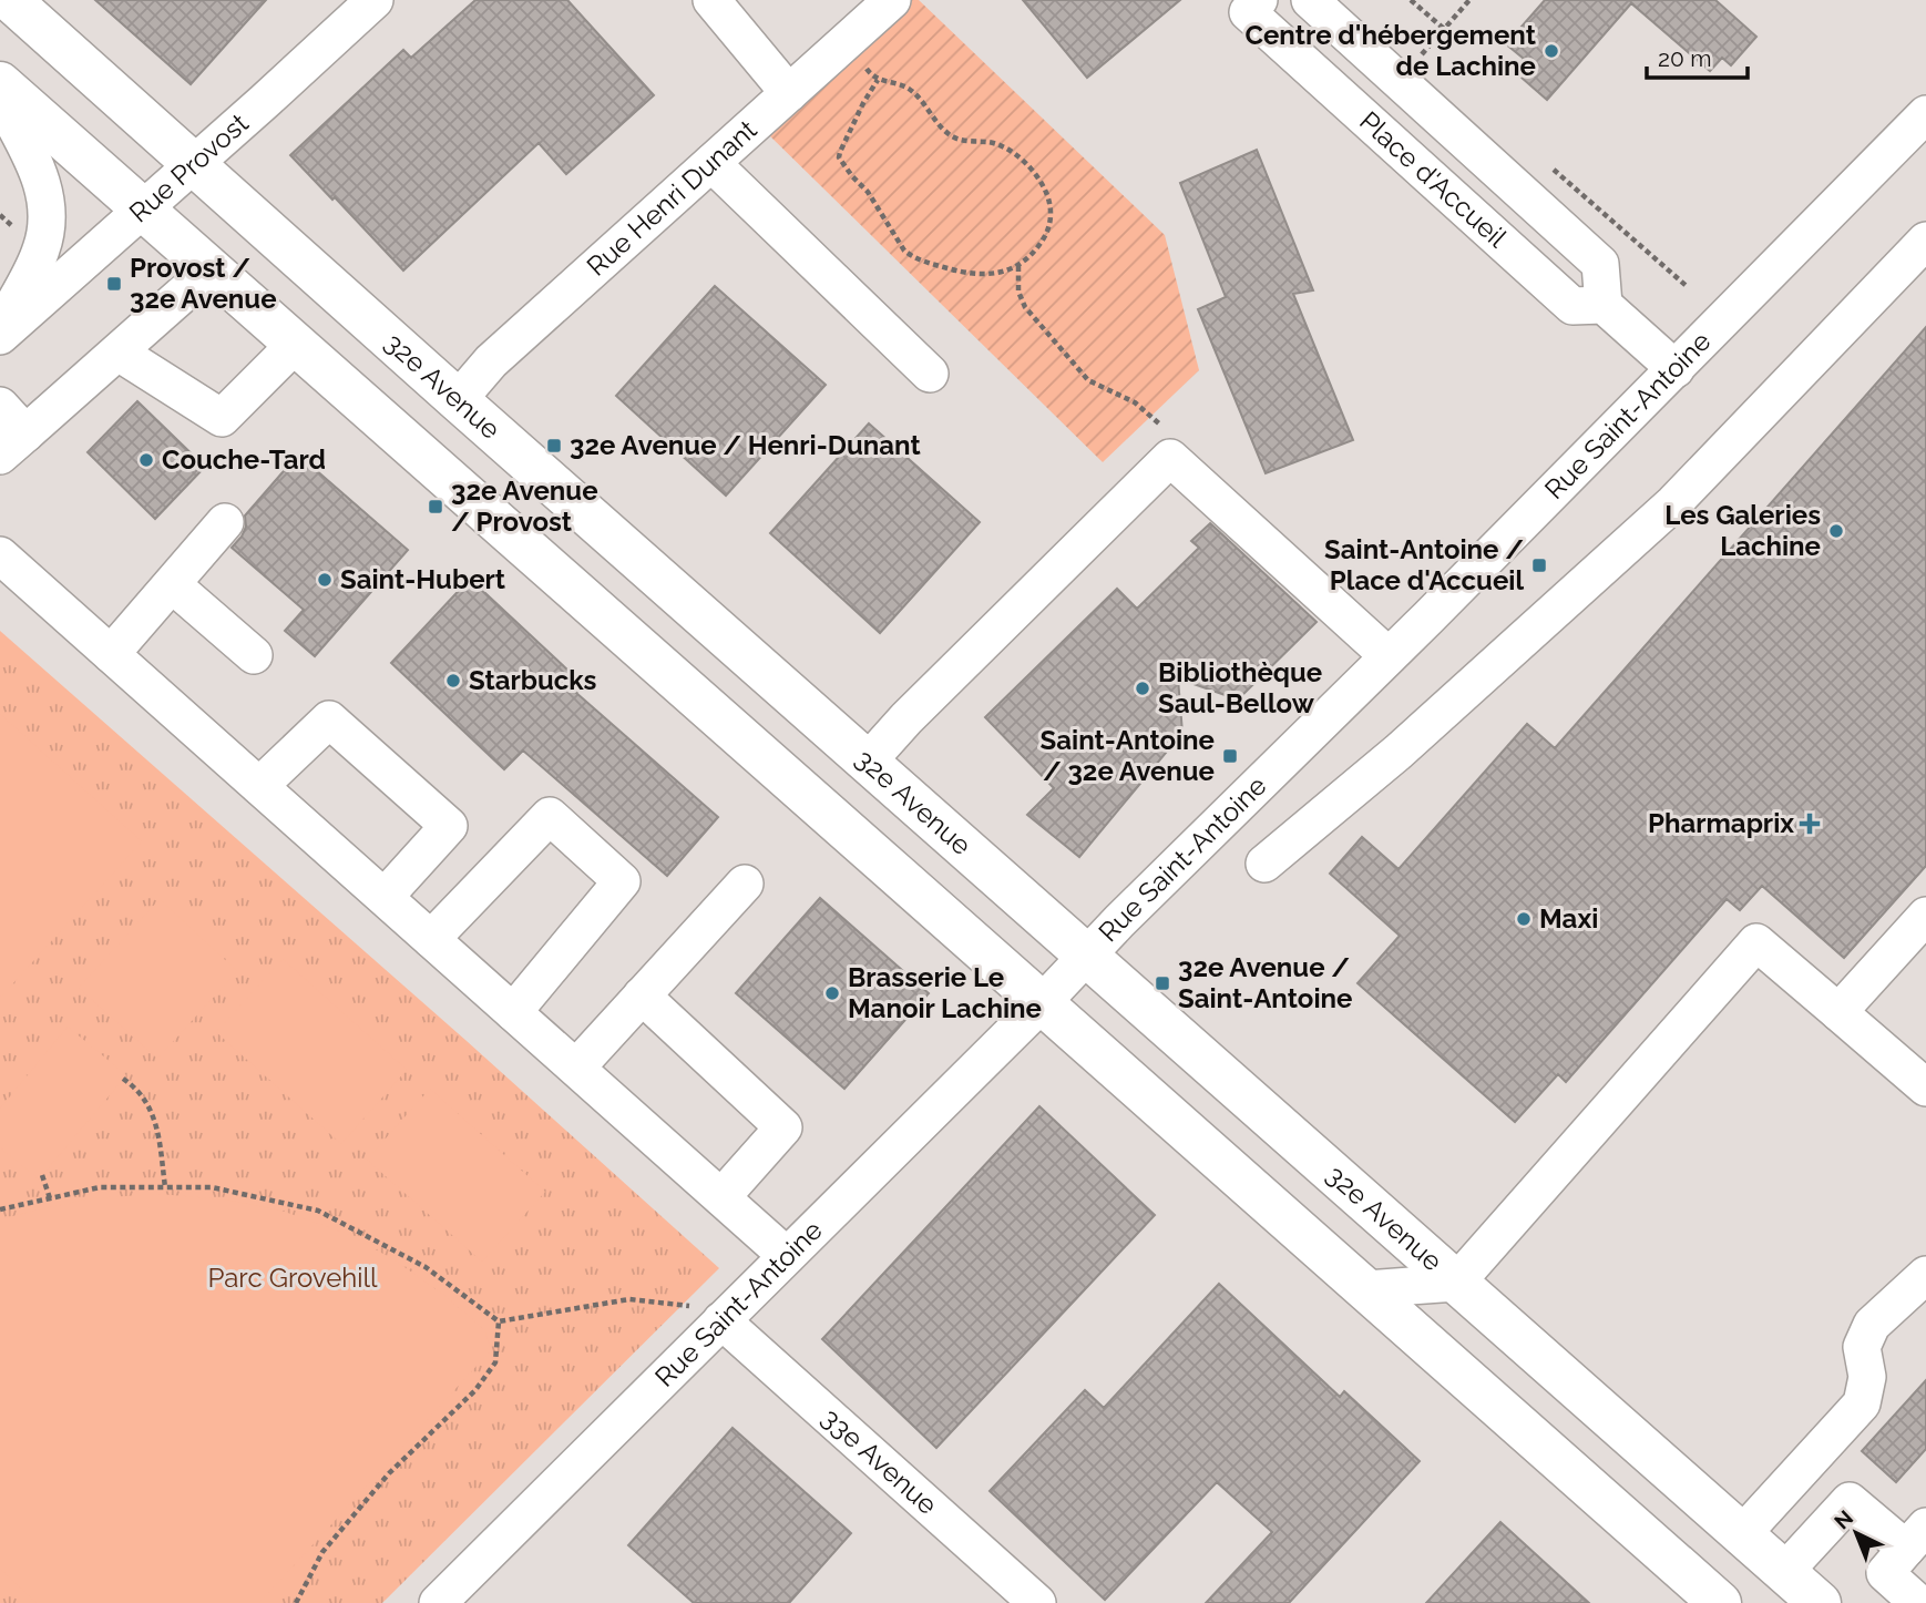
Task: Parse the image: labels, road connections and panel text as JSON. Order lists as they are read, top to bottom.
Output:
{
  "streets": {
    "main road": ["32e Avenue"],
    "street": [
      "Rue Provost",
      "Place d'Accueil",
      "Rue Henri Dunant",
      "Rue Saint-Antoine",
      "33e Avenue"
    ]
  },
  "crossings": [
    ["Rue Provost", "32e Avenue"],
    ["Rue Henri Dunant", "32e Avenue"],
    ["32e Avenue", "Rue Saint-Antoine"],
    ["Rue Saint-Antoine", "33e Avenue"]
  ],
  "parks": ["Parc Grovehill"],
  "places": {
    "other": [
      "Centre d'hébergement de Lachine",
      "Couche-Tard",
      "Les Galeries Lachine",
      "Saint-Hubert",
      "Starbucks",
      "Bibliothèque Saul-Bellow",
      "Maxi",
      "Brasserie Le Manoir Lachine"
    ],
    "transit": [
      "Provost / 32e Avenue",
      "32e Avenue / Henri-Dunant",
      "32e Avenue / Provost",
      "Saint-Antoine / Place d'Accueil",
      "Saint-Antoine / 32e Avenue",
      "32e Avenue / Saint-Antoine"
    ],
    "health": ["Pharmaprix"]
  },
  "scale_bar": "20 m",
  "north": "top left"
}
